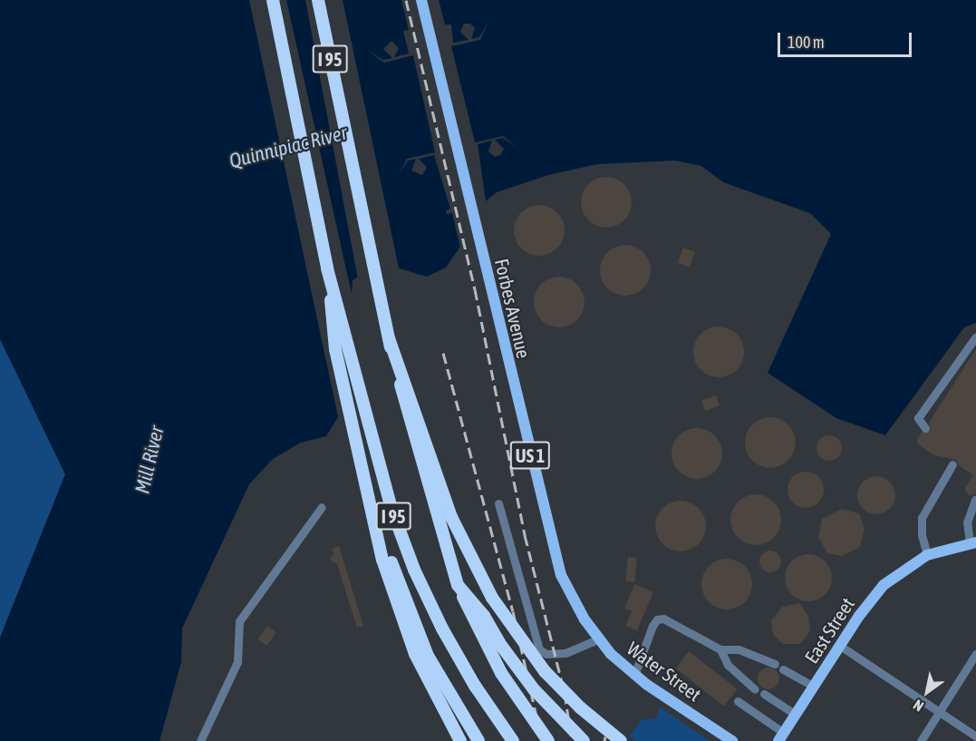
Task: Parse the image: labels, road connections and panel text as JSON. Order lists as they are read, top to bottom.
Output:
{
  "streets": {
    "highway": ["I 95"],
    "main road": [
      "Forbes Avenue",
      "US 1",
      "East Street",
      "Water Street"
    ]
  },
  "crossings": [
    ["Forbes Avenue", "Water Street"]
  ],
  "water": ["Quinnipiac River", "Mill River"],
  "scale_bar": "100 m",
  "north": "bottom left"
}
